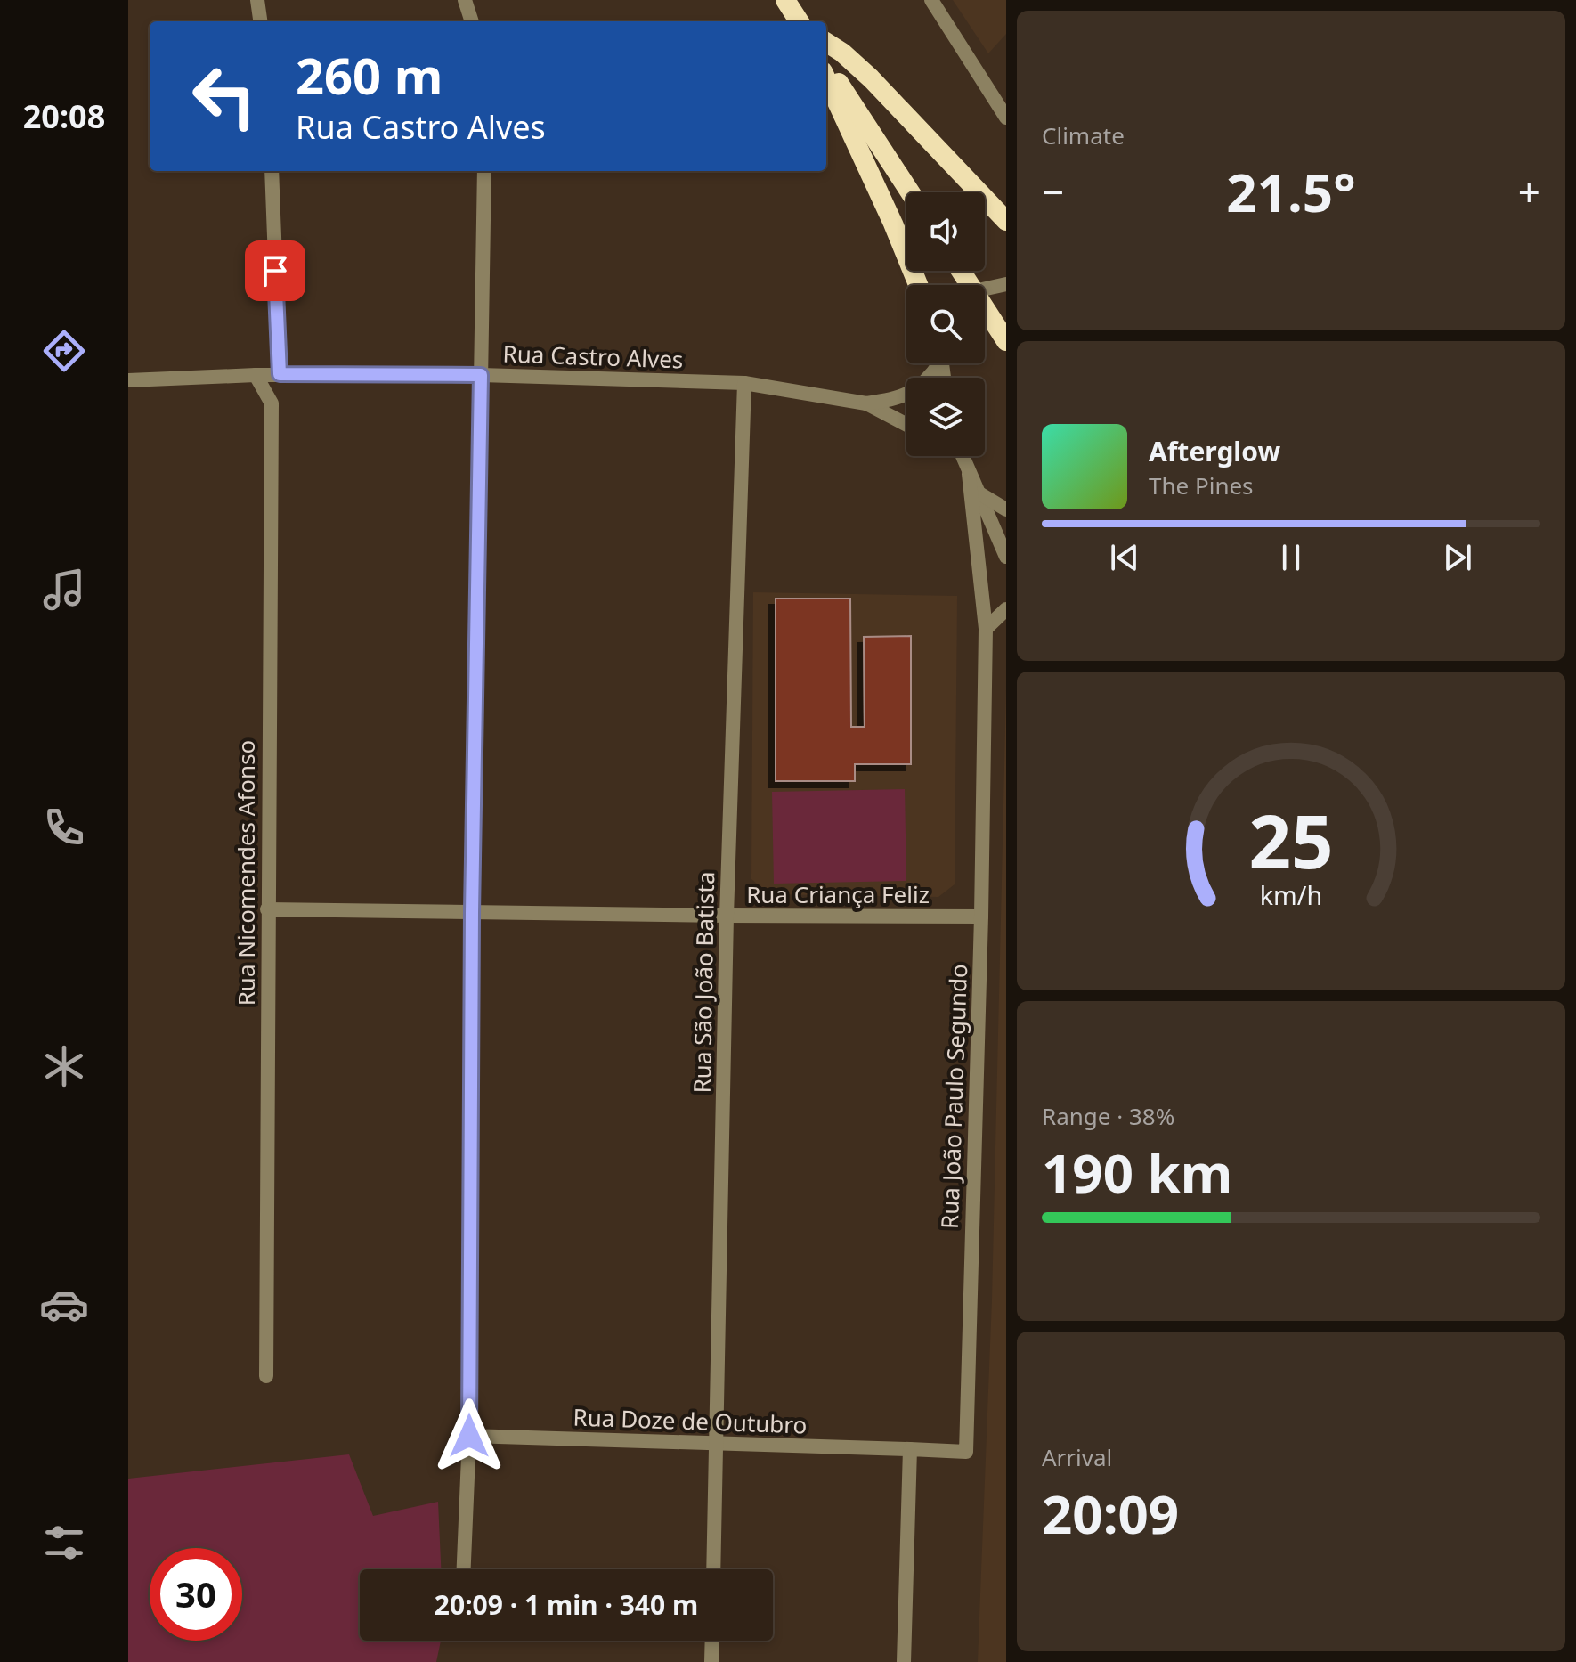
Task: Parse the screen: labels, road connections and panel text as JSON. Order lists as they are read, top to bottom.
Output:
{
  "streets": {
    "street": [
      "Rua Castro Alves",
      "Rua Nicomendes Afonso",
      "Rua Criança Feliz",
      "Rua São João Batista",
      "Rua João Paulo Segundo",
      "Rua Doze de Outubro"
    ]
  },
  "crossings": [
    ["Rua Castro Alves", "Rua Nicomendes Afonso"],
    ["Rua Castro Alves", "Rua São João Batista"],
    ["Rua Nicomendes Afonso", "Rua Criança Feliz"],
    ["Rua Criança Feliz", "Rua São João Batista"],
    ["Rua Criança Feliz", "Rua João Paulo Segundo"],
    ["Rua São João Batista", "Rua Doze de Outubro"],
    ["Rua João Paulo Segundo", "Rua Doze de Outubro"]
  ],
  "page": {
    "tabs": "20:08",
    "tile": [
      "Climate",
      ["Range · 38%", "190 km"],
      ["Arrival", "20:09"]
    ],
    "turn": ["260 m", "Rua Castro Alves"],
    "heat": ["−", "21.5°", "+"],
    "song": ["Afterglow", "The Pines"],
    "limit": "30",
    "trip": "20:09 · 1 min · 340 m",
    "gauge": ["25", "km/h"]
  }
}
